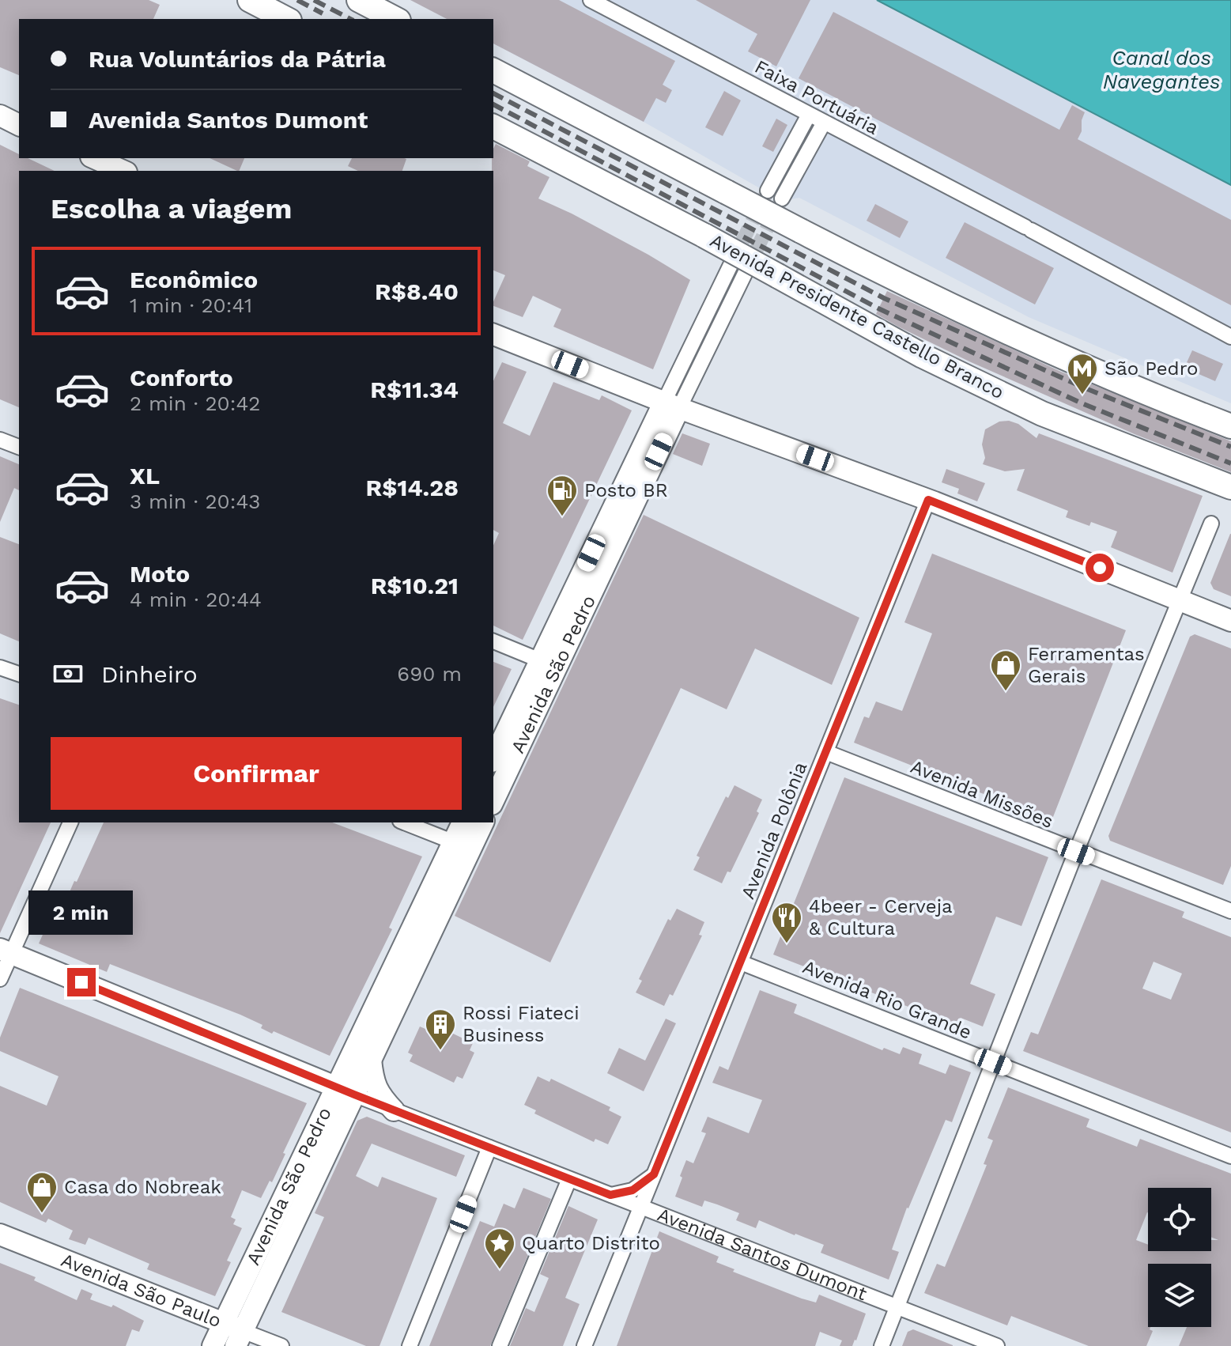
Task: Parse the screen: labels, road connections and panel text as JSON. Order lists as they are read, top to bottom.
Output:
{
  "streets": {
    "main road": ["Avenida Presidente Castello Branco"],
    "street": [
      "Faixa Portuária",
      "Avenida São Pedro",
      "Avenida Missões",
      "Avenida Polônia",
      "Avenida Rio Grande",
      "Avenida Santos Dumont",
      "Avenida São Paulo"
    ]
  },
  "crossings": [
    ["Avenida São Pedro", "Avenida Santos Dumont"],
    ["Avenida São Pedro", "Avenida São Paulo"],
    ["Avenida Missões", "Avenida Polônia"],
    ["Avenida Polônia", "Avenida Rio Grande"],
    ["Avenida Polônia", "Avenida Santos Dumont"]
  ],
  "water": ["Canal dos Navegantes"],
  "places": {
    "metro station": ["São Pedro"],
    "fuel station": ["Posto BR"],
    "shop": ["Ferramentas Gerais", "Casa do Nobreak"],
    "restaurant": ["4beer - Cerveja & Cultura"],
    "building": ["Rossi Fiateci Business"],
    "place": ["Quarto Distrito"]
  },
  "page": {
    "banner": ["Rua Voluntários da Pátria", "Avenida Santos Dumont"],
    "heading": "Escolha a viagem",
    "list": [
      {
        "name": "Econômico",
        "note": "1 min · 20:41",
        "value": "R$8.40"
      },
      {
        "name": "Conforto",
        "note": "2 min · 20:42",
        "value": "R$11.34"
      },
      {
        "name": "XL",
        "note": "3 min · 20:43",
        "value": "R$14.28"
      },
      {
        "name": "Moto",
        "note": "4 min · 20:44",
        "value": "R$10.21"
      }
    ],
    "pay": ["Dinheiro", "690 m"],
    "buttons": "Confirmar",
    "bubble": "2 min"
  }
}
